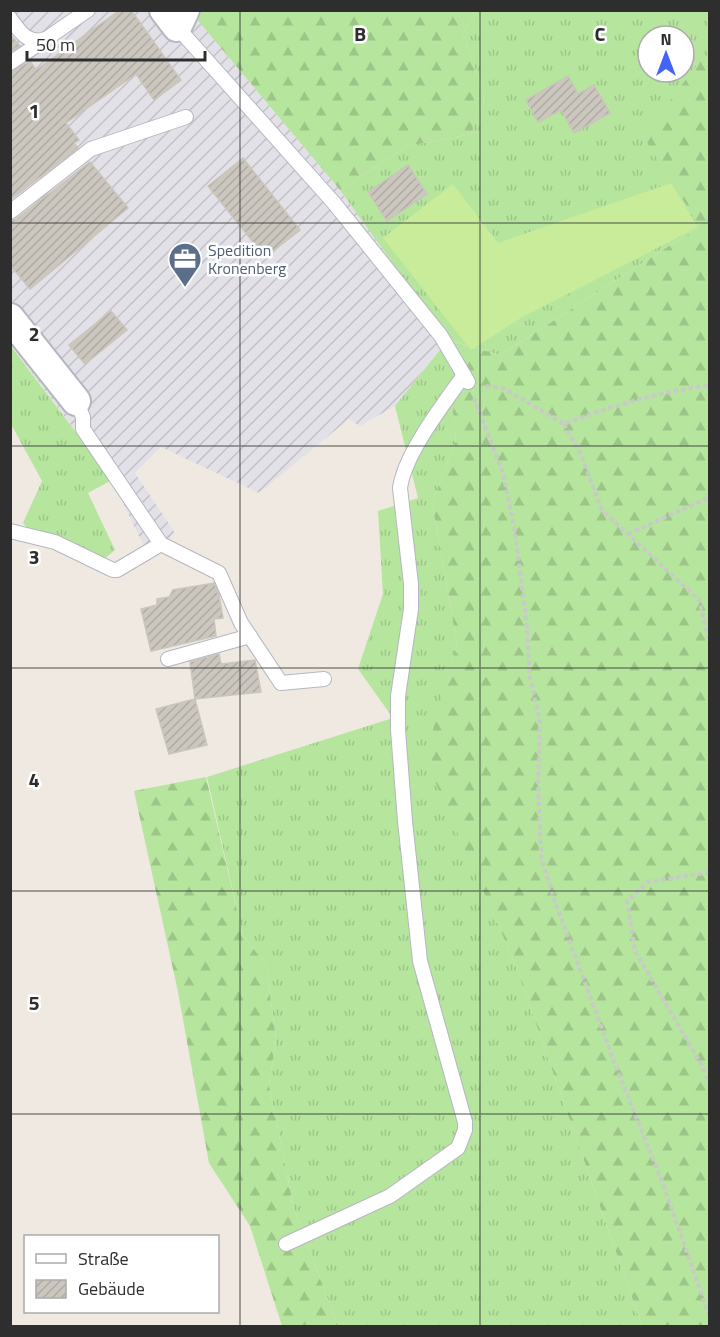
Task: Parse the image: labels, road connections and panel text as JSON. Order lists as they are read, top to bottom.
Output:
{
  "places": {
    "office": ["Spedition Kronenberg"]
  },
  "legend": ["Straße", "Gebäude"],
  "scale_bar": "50 m",
  "north": "top",
  "grid": {
    "columns": ["B", "C"],
    "rows": [
      "1",
      "2",
      "3",
      "4",
      "5"
    ]
  }
}
